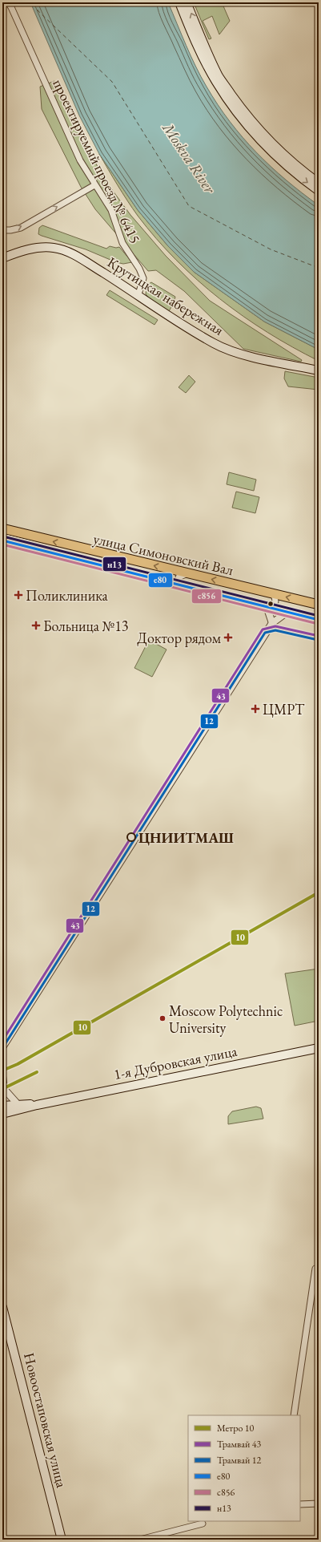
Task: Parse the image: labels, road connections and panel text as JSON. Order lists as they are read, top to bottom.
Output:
{
  "streets": {
    "main road": [
      "Крутицкая набережная",
      "улица Симоновский Вал",
      "1-я Дубровская улица",
      "Новоостаповская улица"
    ],
    "street": ["проектируемый проезд № 6415"]
  },
  "crossings": [
    ["проектируемый проезд № 6415", "Крутицкая набережная"]
  ],
  "water": ["Moskva River"],
  "places": {
    "health": [
      "Поликлиника",
      "Больница №13",
      "Доктор рядом",
      "ЦМРТ"
    ],
    "other": ["ЦНИИТМАШ", "Moscow Polytechnic University"]
  },
  "lines": [
    "transit line н13",
    "transit line е80",
    "transit line с856",
    "tram line 43",
    "tram line 12",
    "metro line 10"
  ],
  "legend": [
    "Метро 10",
    "Трамвай 43",
    "Трамвай 12",
    "е80",
    "с856",
    "н13"
  ]
}
